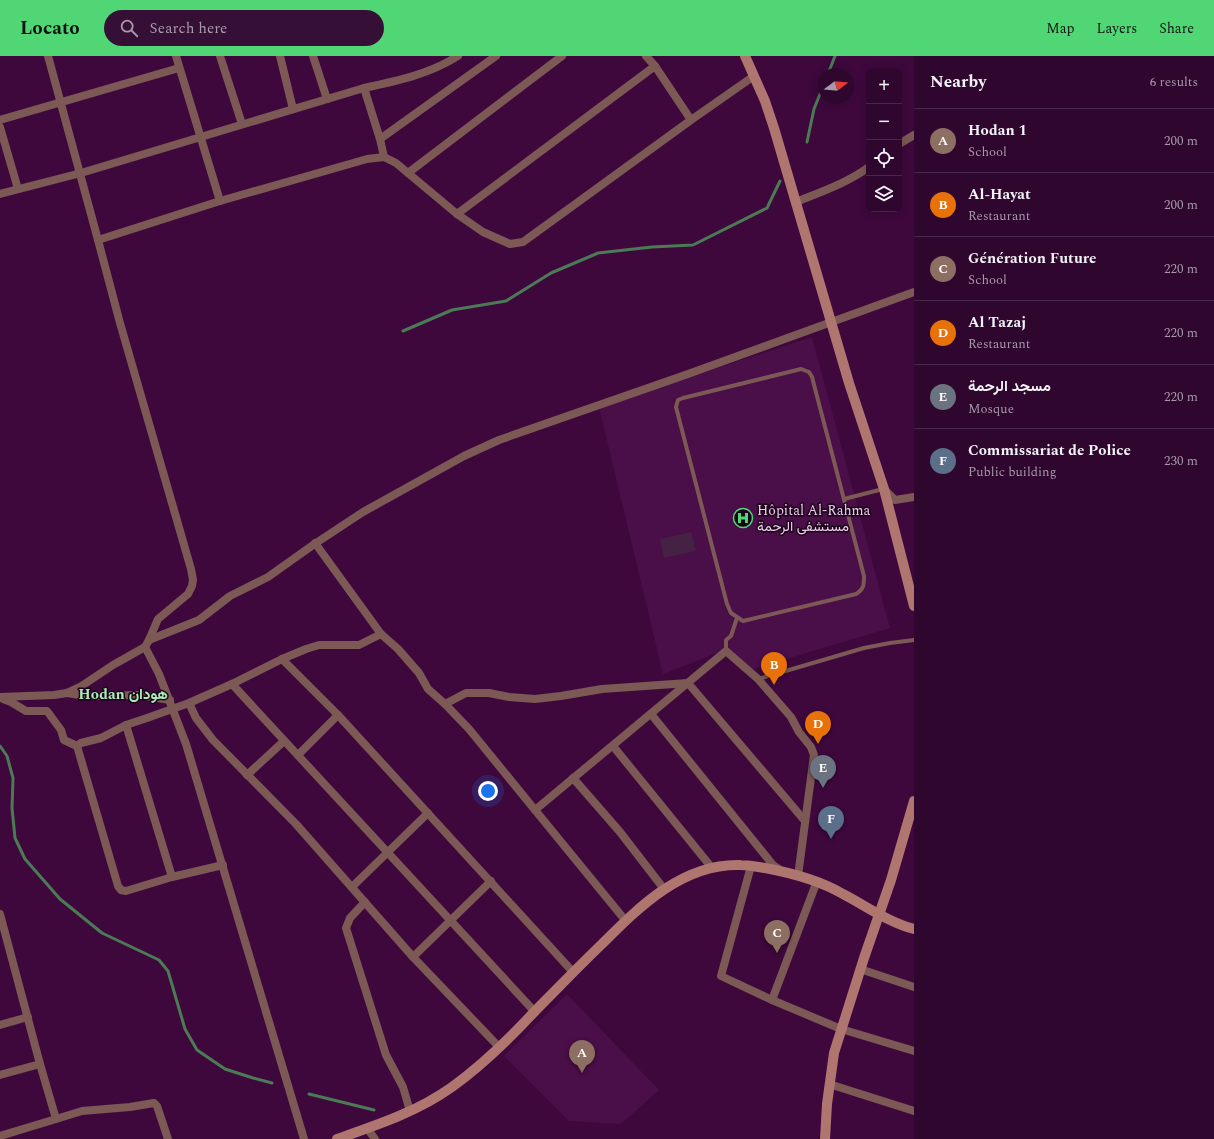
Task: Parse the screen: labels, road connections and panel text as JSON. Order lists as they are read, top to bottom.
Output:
{
  "districts": ["Hodan هودان"],
  "places": {
    "hospital": ["Hôpital Al-Rahma مستشفى الرحمة"]
  },
  "north": "right",
  "page": {
    "header": "Locato",
    "search": "Search here",
    "nav": ["Map", "Layers", "Share"],
    "heading": ["Nearby", "6 results"],
    "map_buttons": ["+", "−"],
    "list": [
      {
        "mark": "A",
        "name": "Hodan 1",
        "note": "School",
        "value": "200 m"
      },
      {
        "mark": "B",
        "name": "Al-Hayat",
        "note": "Restaurant",
        "value": "200 m"
      },
      {
        "mark": "C",
        "name": "Génération Future",
        "note": "School",
        "value": "220 m"
      },
      {
        "mark": "D",
        "name": "Al Tazaj",
        "note": "Restaurant",
        "value": "220 m"
      },
      {
        "mark": "E",
        "name": "مسجد الرحمة",
        "note": "Mosque",
        "value": "220 m"
      },
      {
        "mark": "F",
        "name": "Commissariat de Police",
        "note": "Public building",
        "value": "230 m"
      }
    ],
    "pins": [
      "B",
      "D",
      "E",
      "F",
      "C",
      "A"
    ]
  }
}
